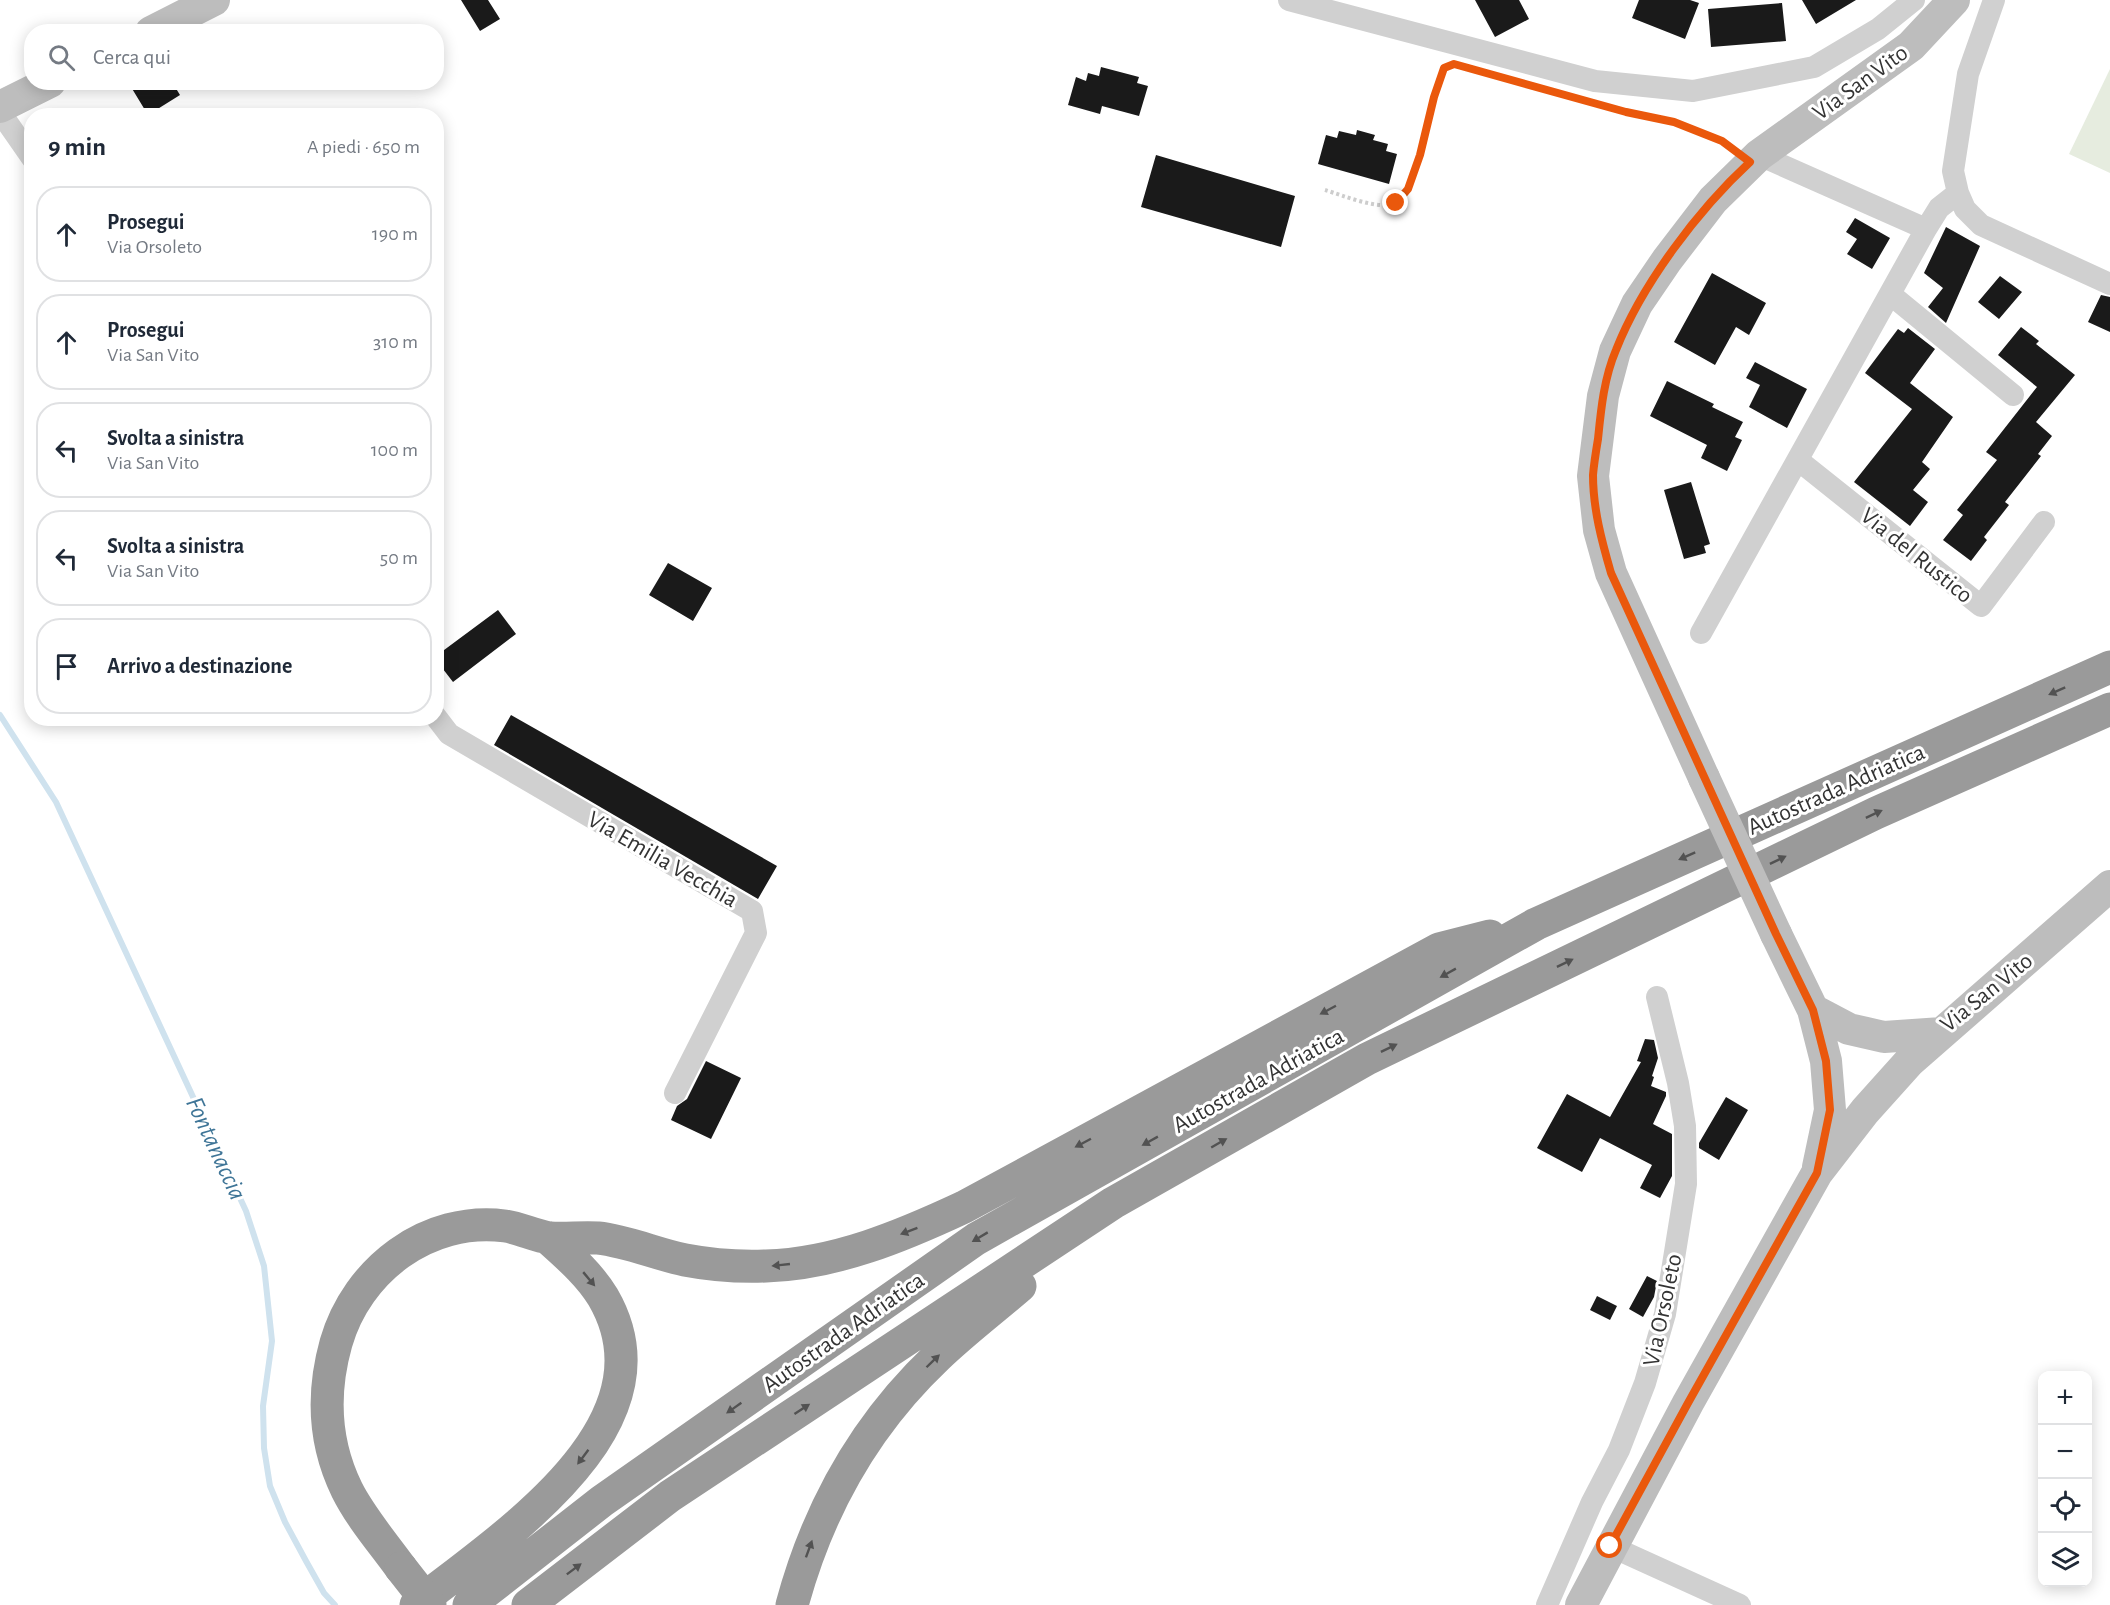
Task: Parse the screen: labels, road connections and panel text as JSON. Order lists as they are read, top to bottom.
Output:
{
  "streets": {
    "highway": ["Autostrada Adriatica"],
    "street": [
      "Via San Vito",
      "Via del Rustico",
      "Via Emilia Vecchia",
      "Via Orsoleto"
    ]
  },
  "water": ["Fontanaccia"],
  "page": {
    "search": "Cerca qui",
    "heading": ["9 min", "A piedi · 650 m"],
    "list": [
      ["Prosegui", "Via Orsoleto", "190 m"],
      ["Prosegui", "Via San Vito", "310 m"],
      ["Svolta a sinistra", "Via San Vito", "100 m"],
      ["Svolta a sinistra", "Via San Vito", "50 m"],
      "Arrivo a destinazione"
    ],
    "map_buttons": ["+", "−"]
  }
}
